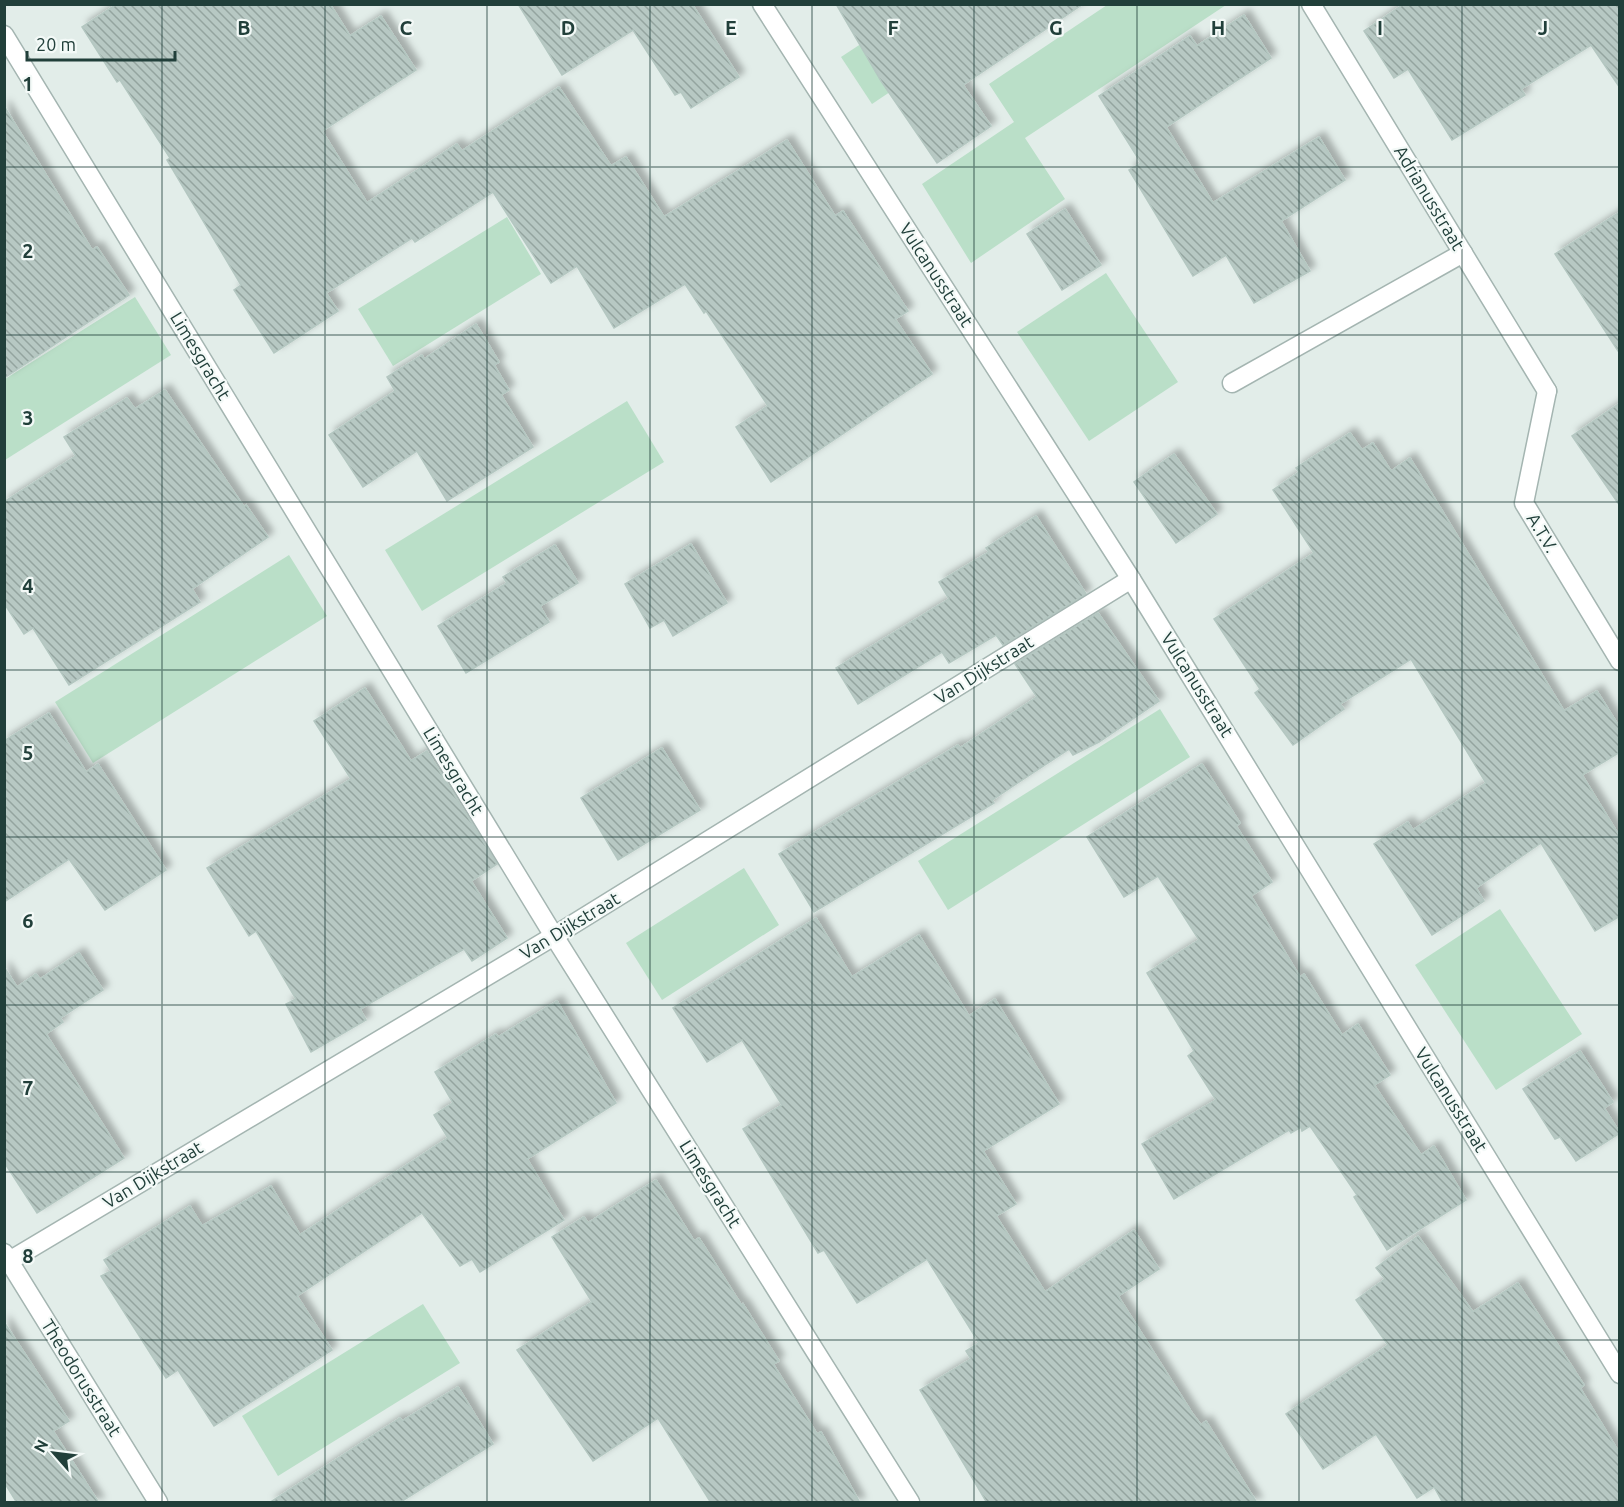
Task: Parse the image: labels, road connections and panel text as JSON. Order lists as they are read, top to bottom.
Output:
{
  "streets": {
    "street": [
      "Adrianusstraat",
      "Vulcanusstraat",
      "Limesgracht",
      "A.T.V.",
      "Van Dijkstraat",
      "Theodorusstraat"
    ]
  },
  "crossings": [
    ["Adrianusstraat", "A.T.V."],
    ["Vulcanusstraat", "Van Dijkstraat"],
    ["Limesgracht", "Van Dijkstraat"],
    ["Van Dijkstraat", "Theodorusstraat"]
  ],
  "scale_bar": "20 m",
  "north": "top left",
  "grid": {
    "columns": [
      "B",
      "C",
      "D",
      "E",
      "F",
      "G",
      "H",
      "I",
      "J"
    ],
    "rows": [
      "1",
      "2",
      "3",
      "4",
      "5",
      "6",
      "7",
      "8"
    ]
  }
}
